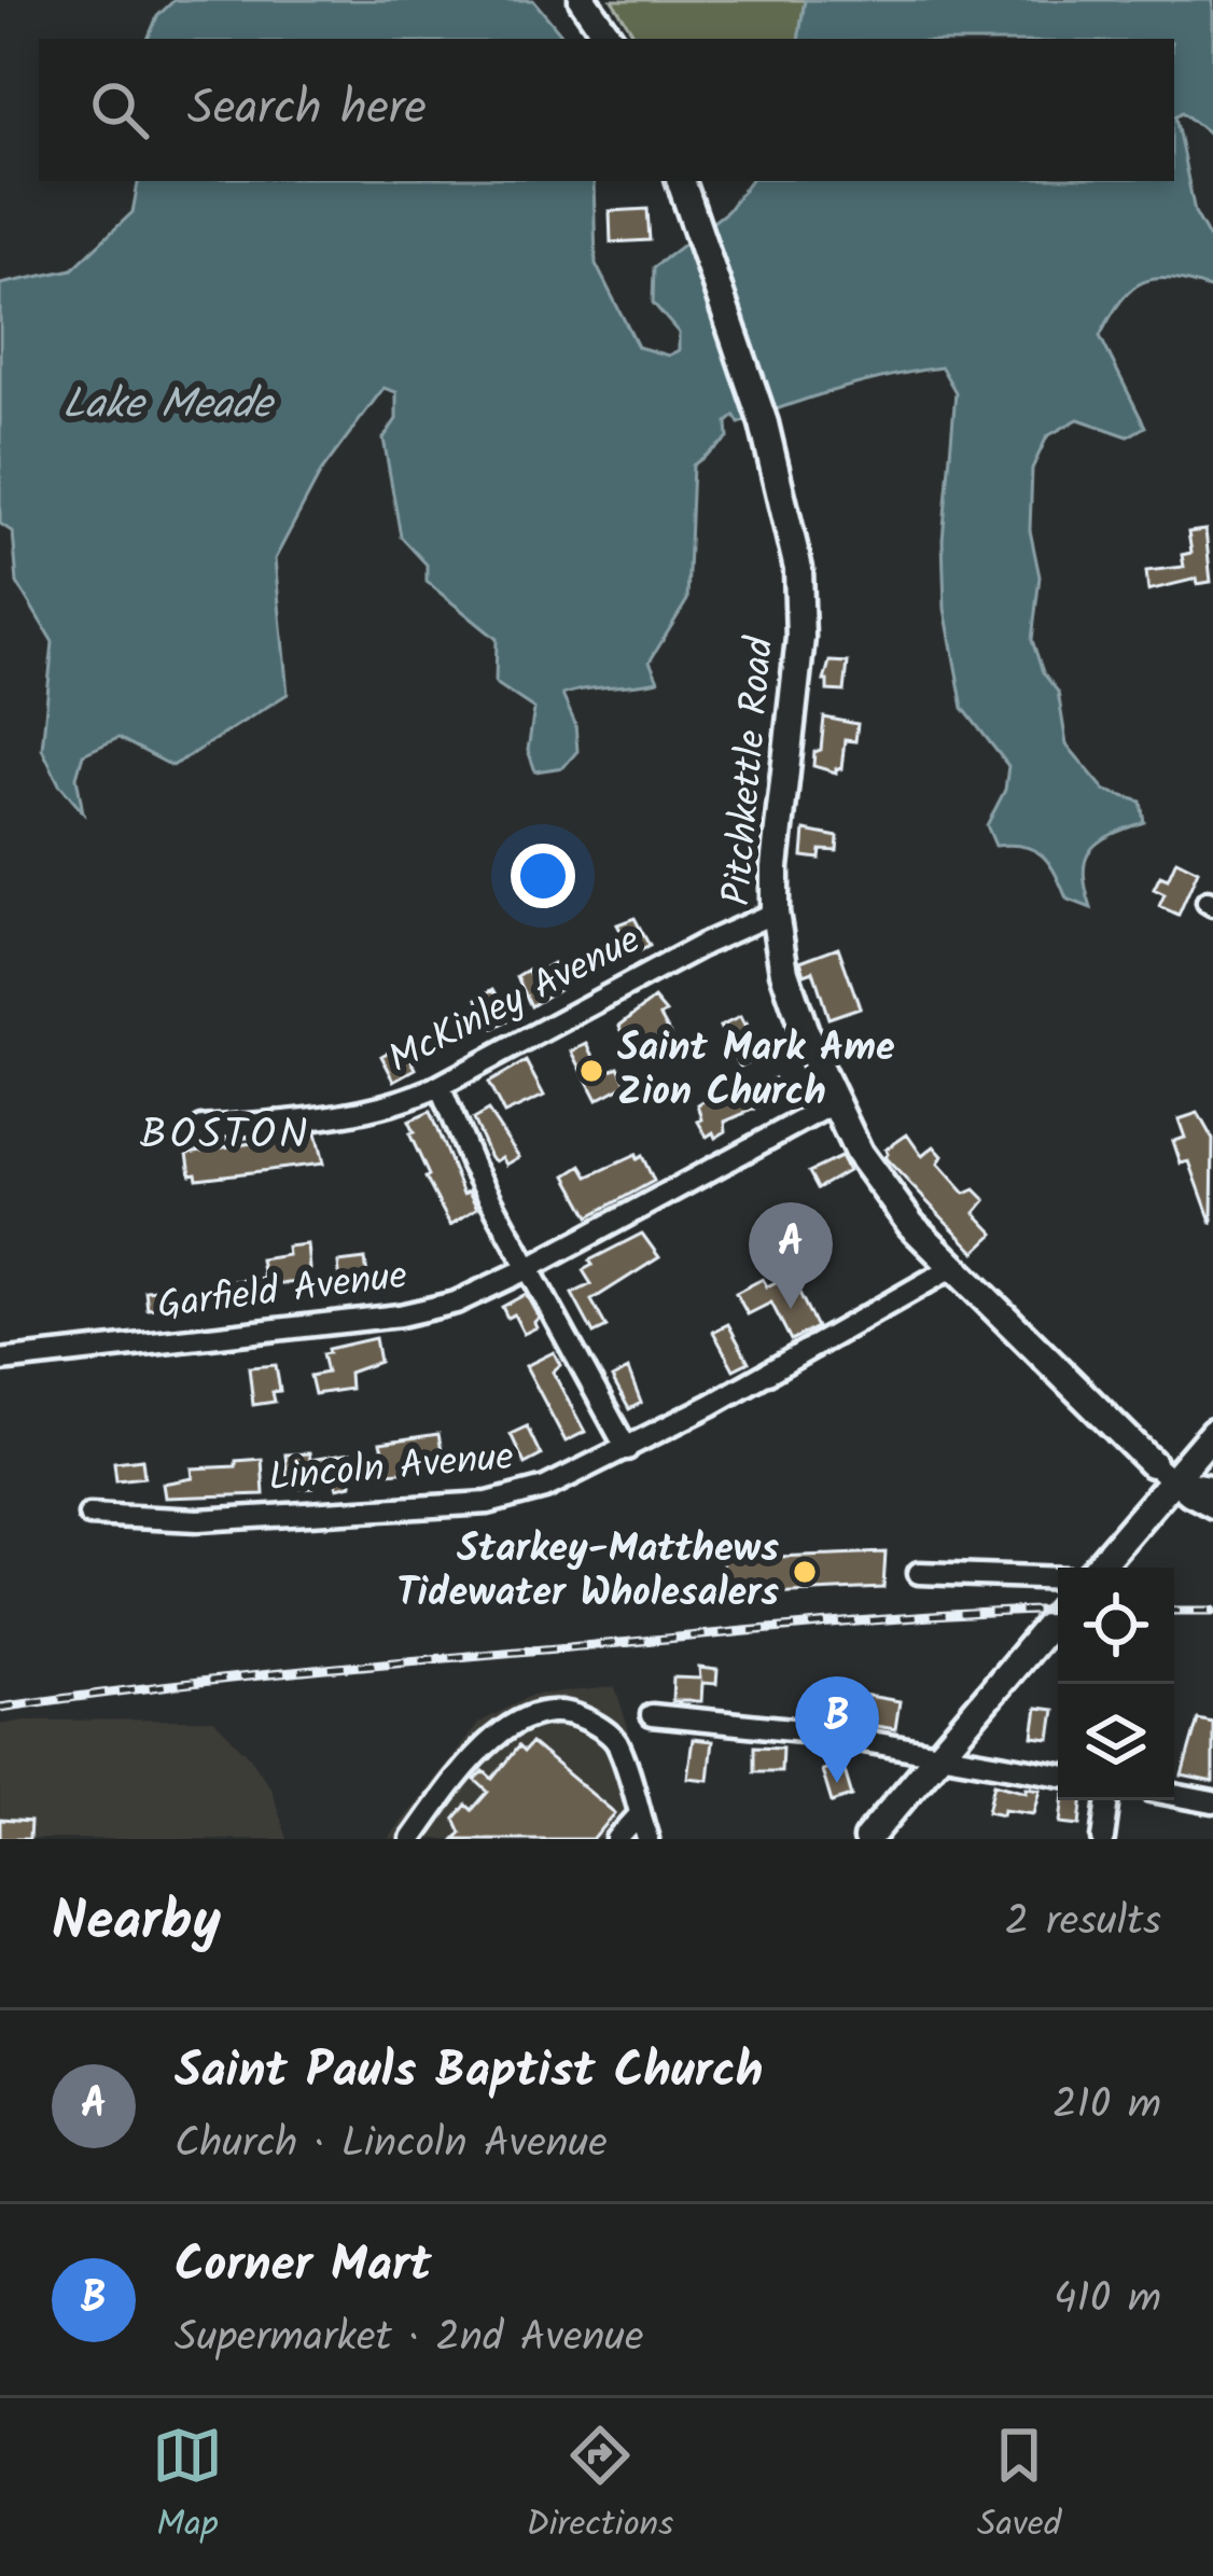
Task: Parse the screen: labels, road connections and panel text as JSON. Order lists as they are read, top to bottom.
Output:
{
  "streets": {
    "main road": ["Pitchkettle Road"],
    "street": ["McKinley Avenue", "Garfield Avenue", "Lincoln Avenue"]
  },
  "crossings": [
    ["Pitchkettle Road", "McKinley Avenue"],
    ["Pitchkettle Road", "Garfield Avenue"],
    ["Pitchkettle Road", "Lincoln Avenue"]
  ],
  "districts": ["BOSTON"],
  "water": ["Lake Meade"],
  "places": ["Saint Mark Ame Zion Church", "Starkey-Matthews Tidewater Wholesalers"],
  "page": {
    "search": "Search here",
    "pins": ["A", "B"],
    "heading": ["Nearby", "2 results"],
    "list": [
      {
        "mark": "A",
        "name": "Saint Pauls Baptist Church",
        "note": "Church · Lincoln Avenue",
        "value": "210 m"
      },
      {
        "mark": "B",
        "name": "Corner Mart",
        "note": "Supermarket · 2nd Avenue",
        "value": "410 m"
      }
    ],
    "nav": ["Map", "Directions", "Saved"]
  }
}
